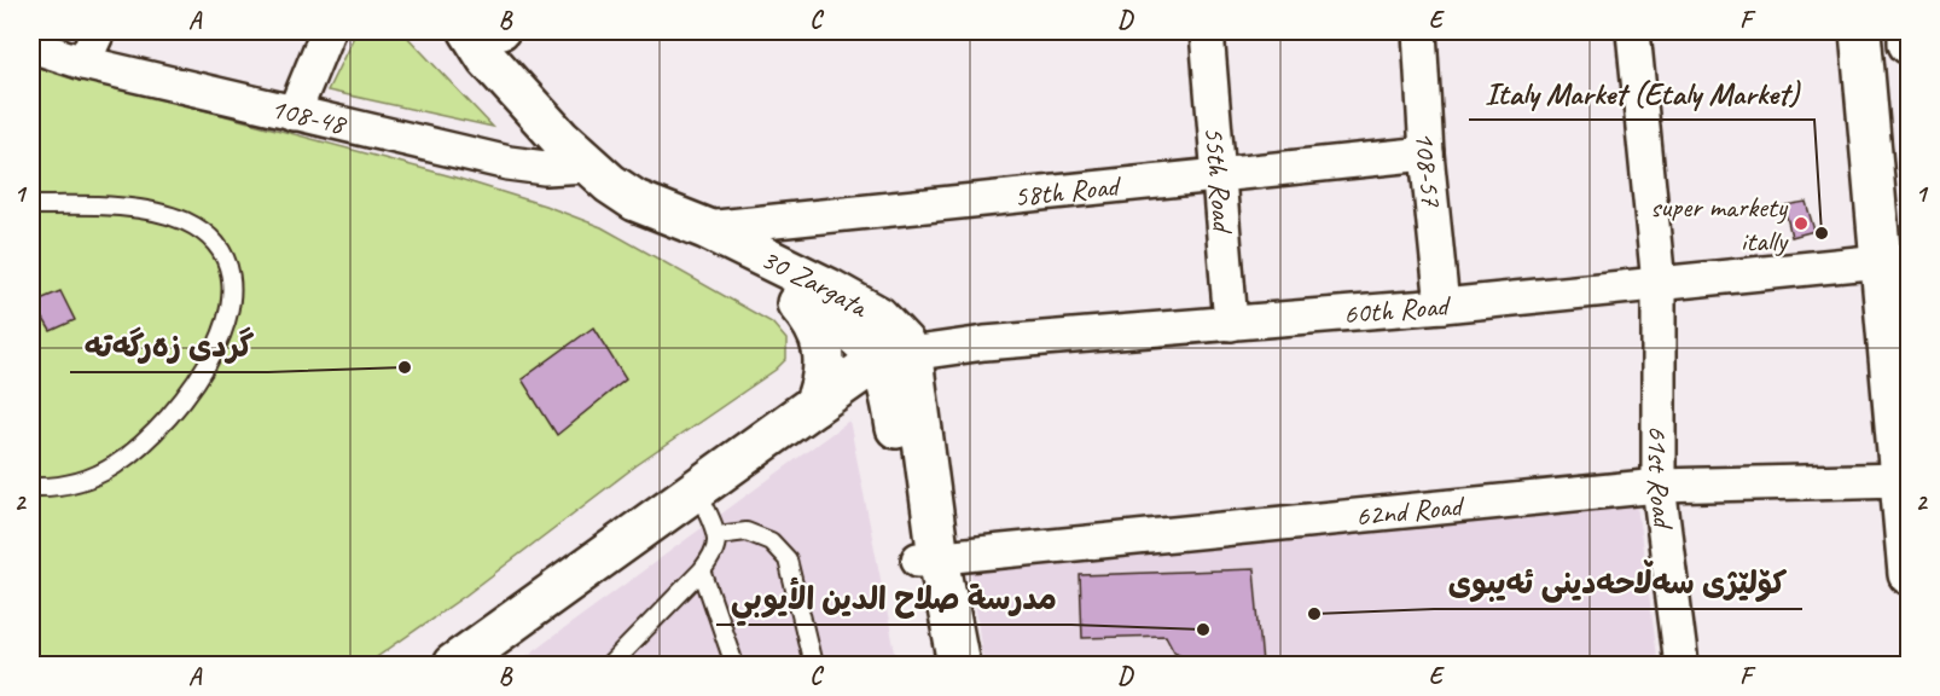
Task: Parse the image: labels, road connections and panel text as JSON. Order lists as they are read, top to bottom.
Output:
{
  "streets": {
    "street": [
      "108-48",
      "108-57",
      "55th Road",
      "58th Road",
      "30 Zargata",
      "60th Road",
      "61st Road",
      "62nd Road"
    ]
  },
  "crossings": [
    ["108-48", "30 Zargata"],
    ["108-57", "58th Road"],
    ["108-57", "60th Road"],
    ["55th Road", "58th Road"],
    ["55th Road", "60th Road"],
    ["58th Road", "30 Zargata"],
    ["30 Zargata", "60th Road"],
    ["60th Road", "61st Road"],
    ["61st Road", "62nd Road"]
  ],
  "places": [
    "super markety itally",
    "Italy Market (Etaly Market)",
    "گردی زەرگەتە",
    "کۆلێژی سەڵاحەدینی ئەیبوی",
    "مدرسة صلاح الدين الأيوبي"
  ],
  "grid": {
    "columns": [
      "A",
      "B",
      "C",
      "D",
      "E",
      "F"
    ],
    "rows": ["1", "2"]
  }
}
